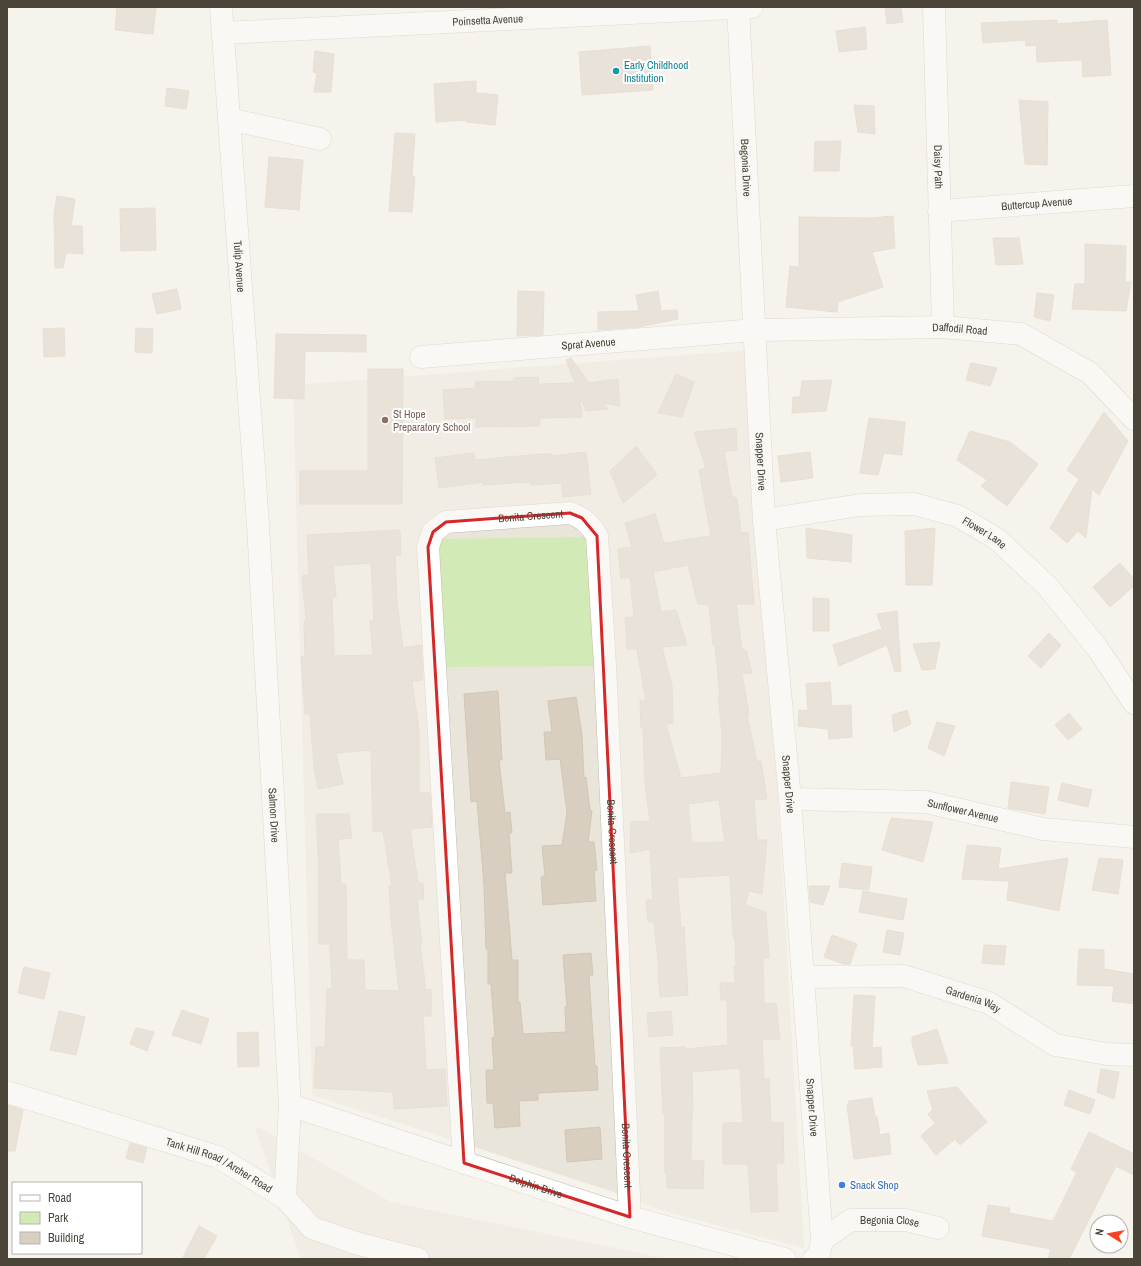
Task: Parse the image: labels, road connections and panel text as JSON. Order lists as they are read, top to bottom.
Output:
{
  "streets": {
    "street": [
      "Poinsetta Avenue",
      "Daisy Path",
      "Begonia Drive",
      "Buttercup Avenue",
      "Tulip Avenue",
      "Daffodil Road",
      "Sprat Avenue",
      "Snapper Drive",
      "Bonita Crescent",
      "Flower Lane",
      "Sunflower Avenue",
      "Salmon Drive",
      "Gardenia Way",
      "Tank Hill Road / Archer Road",
      "Dolphin Drive",
      "Begonia Close"
    ]
  },
  "crossings": [
    ["Poinsetta Avenue", "Begonia Drive"],
    ["Poinsetta Avenue", "Tulip Avenue"],
    ["Daisy Path", "Buttercup Avenue"],
    ["Daisy Path", "Daffodil Road"],
    ["Begonia Drive", "Daffodil Road"],
    ["Begonia Drive", "Sprat Avenue"],
    ["Begonia Drive", "Snapper Drive"],
    ["Tulip Avenue", "Salmon Drive"],
    ["Daffodil Road", "Sprat Avenue"],
    ["Daffodil Road", "Snapper Drive"],
    ["Sprat Avenue", "Snapper Drive"],
    ["Snapper Drive", "Flower Lane"],
    ["Snapper Drive", "Sunflower Avenue"],
    ["Snapper Drive", "Gardenia Way"],
    ["Snapper Drive", "Begonia Close"],
    ["Bonita Crescent", "Dolphin Drive"],
    ["Salmon Drive", "Tank Hill Road / Archer Road"],
    ["Salmon Drive", "Dolphin Drive"]
  ],
  "places": ["Early Childhood Institution", "St Hope Preparatory School", "Snack Shop"],
  "legend": ["Road", "Park", "Building"],
  "north": "left"
}
